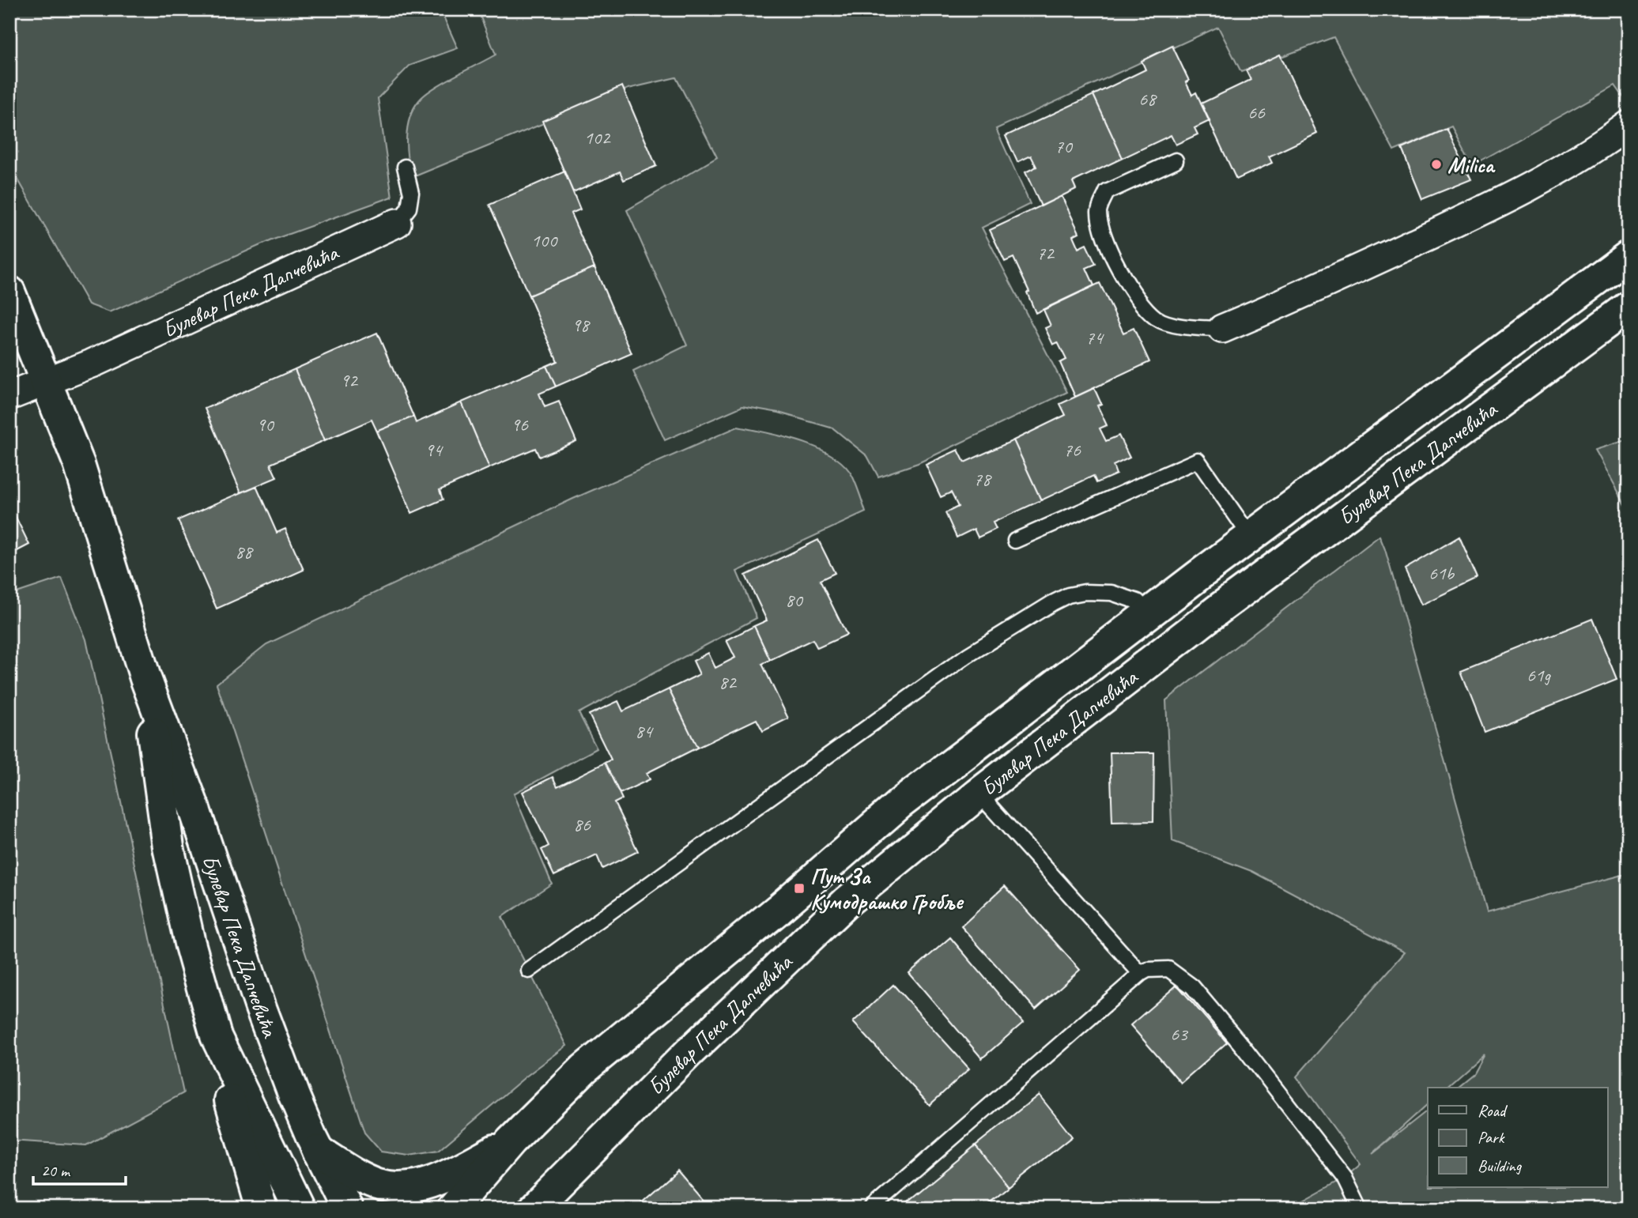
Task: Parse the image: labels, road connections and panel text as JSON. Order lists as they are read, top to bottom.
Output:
{
  "streets": {
    "street": ["Булевар Пека Дапчевића"]
  },
  "places": {
    "other": ["Milica"],
    "transit": ["Пут За Кумодрашко Гробље"]
  },
  "house_numbers": [
    "68",
    "66",
    "102",
    "70",
    "100",
    "72",
    "98",
    "74",
    "92",
    "90",
    "96",
    "94",
    "76",
    "78",
    "88",
    "61b",
    "80",
    "61g",
    "82",
    "84",
    "86",
    "63"
  ],
  "legend": ["Road", "Park", "Building"],
  "scale_bar": "20 m"
}
